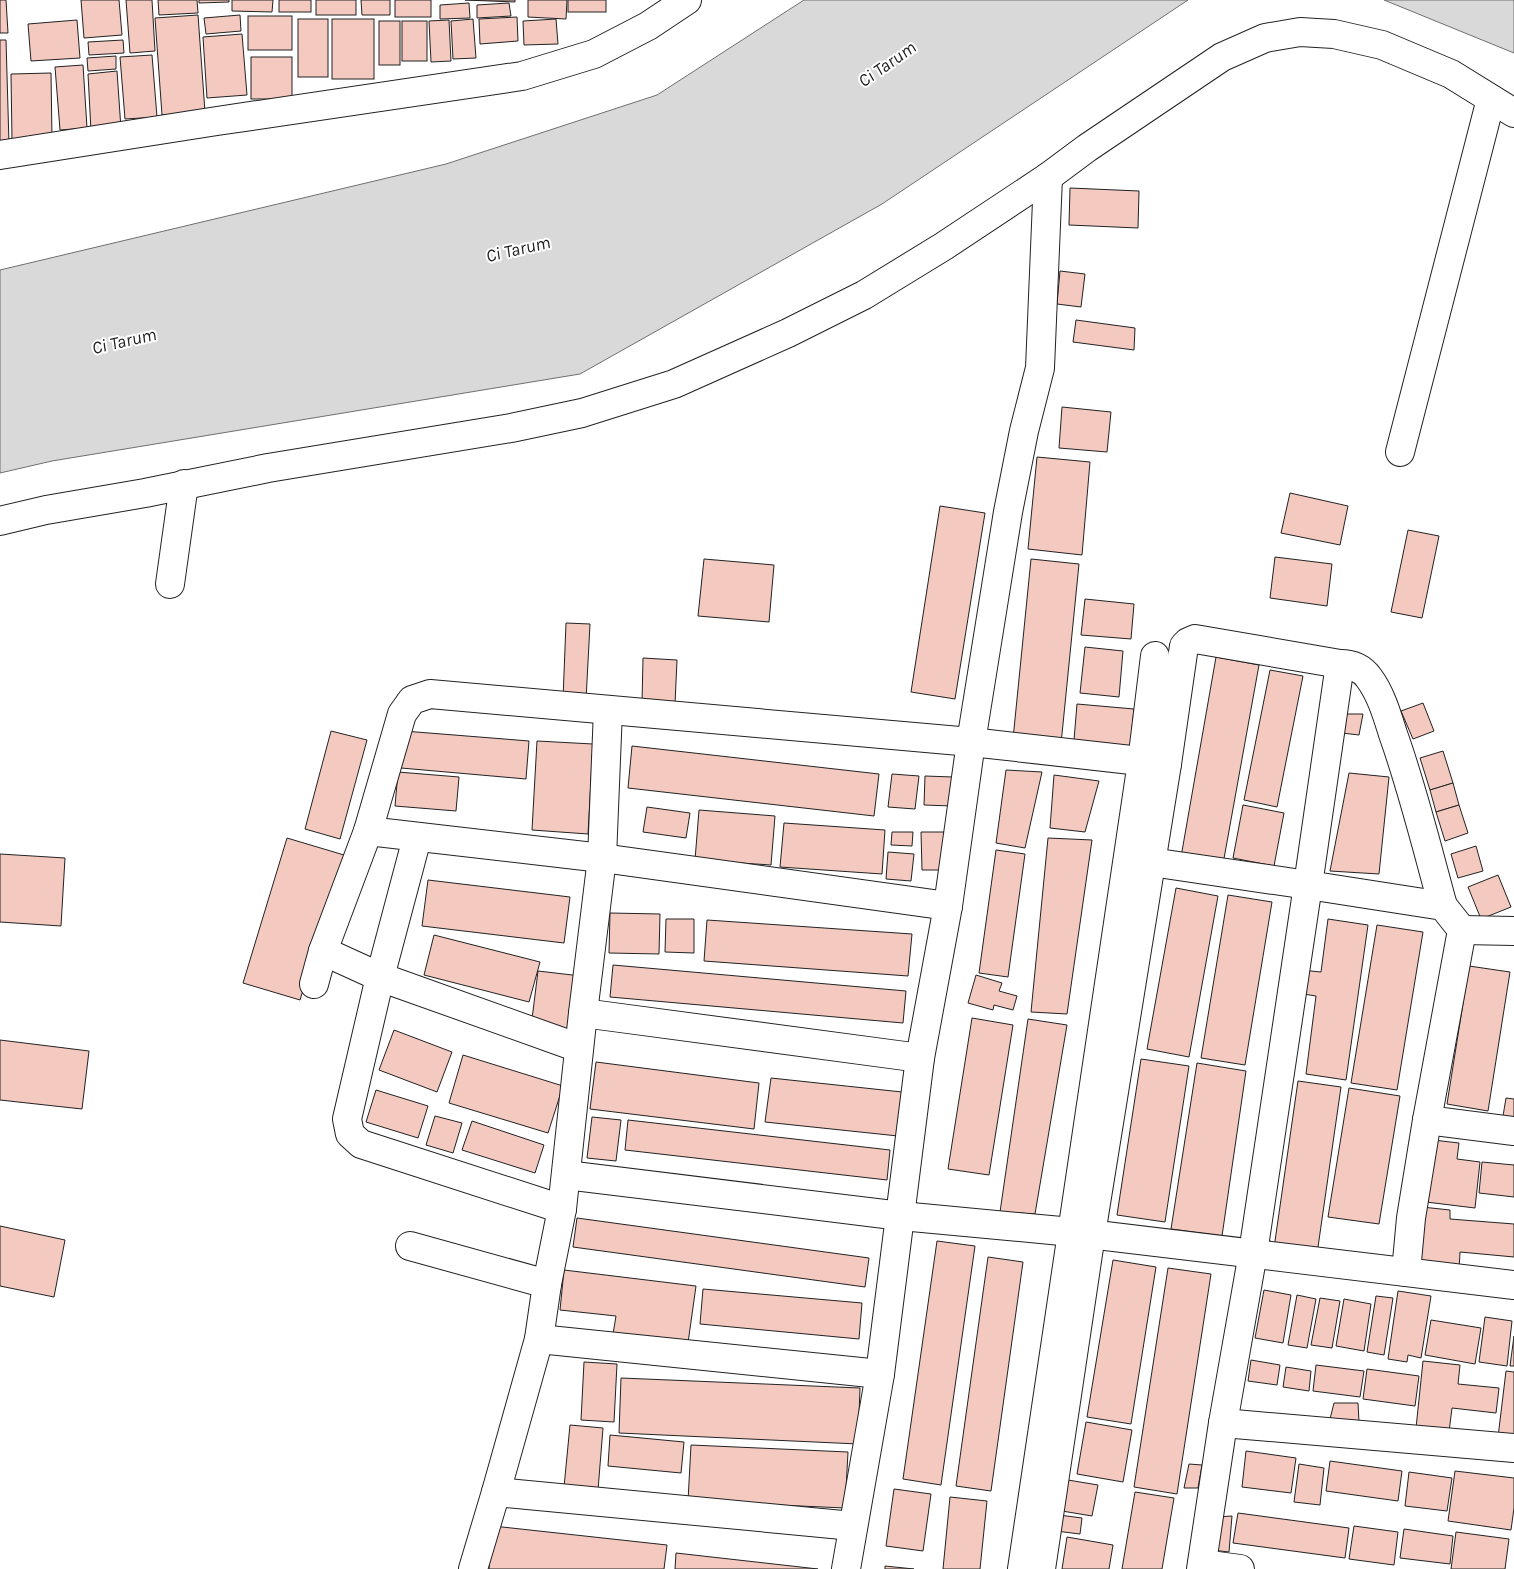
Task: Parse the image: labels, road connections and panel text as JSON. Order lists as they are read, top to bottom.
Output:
{
  "water": ["Ci Tarum"]
}
